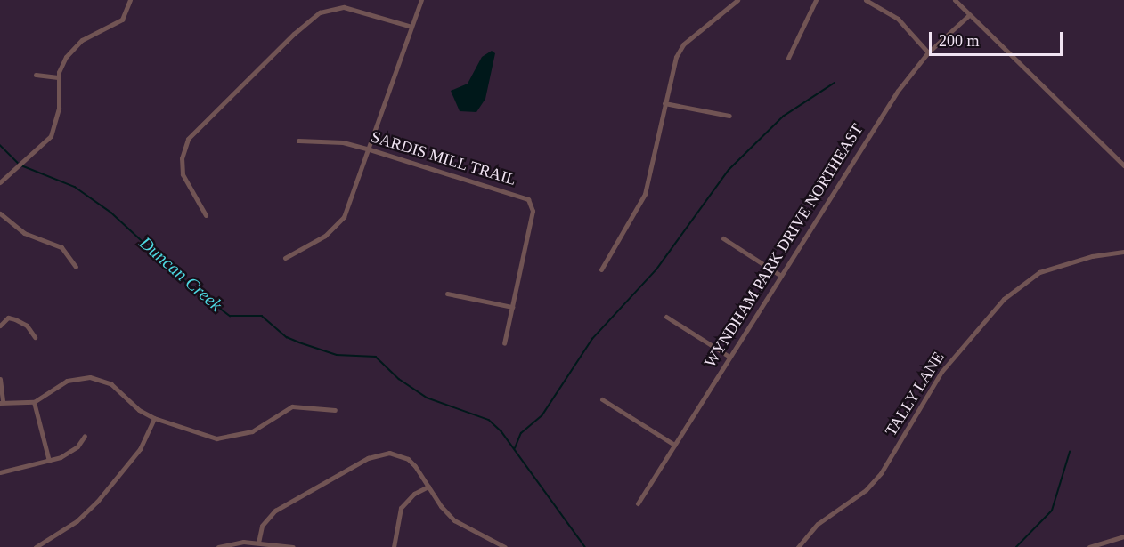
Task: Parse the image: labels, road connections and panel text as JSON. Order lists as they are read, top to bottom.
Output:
{
  "streets": {
    "street": ["SARDIS MILL TRAIL", "WYNDHAM PARK DRIVE NORTHEAST", "TALLY LANE"]
  },
  "water": ["Duncan Creek"],
  "scale_bar": "200 m"
}
